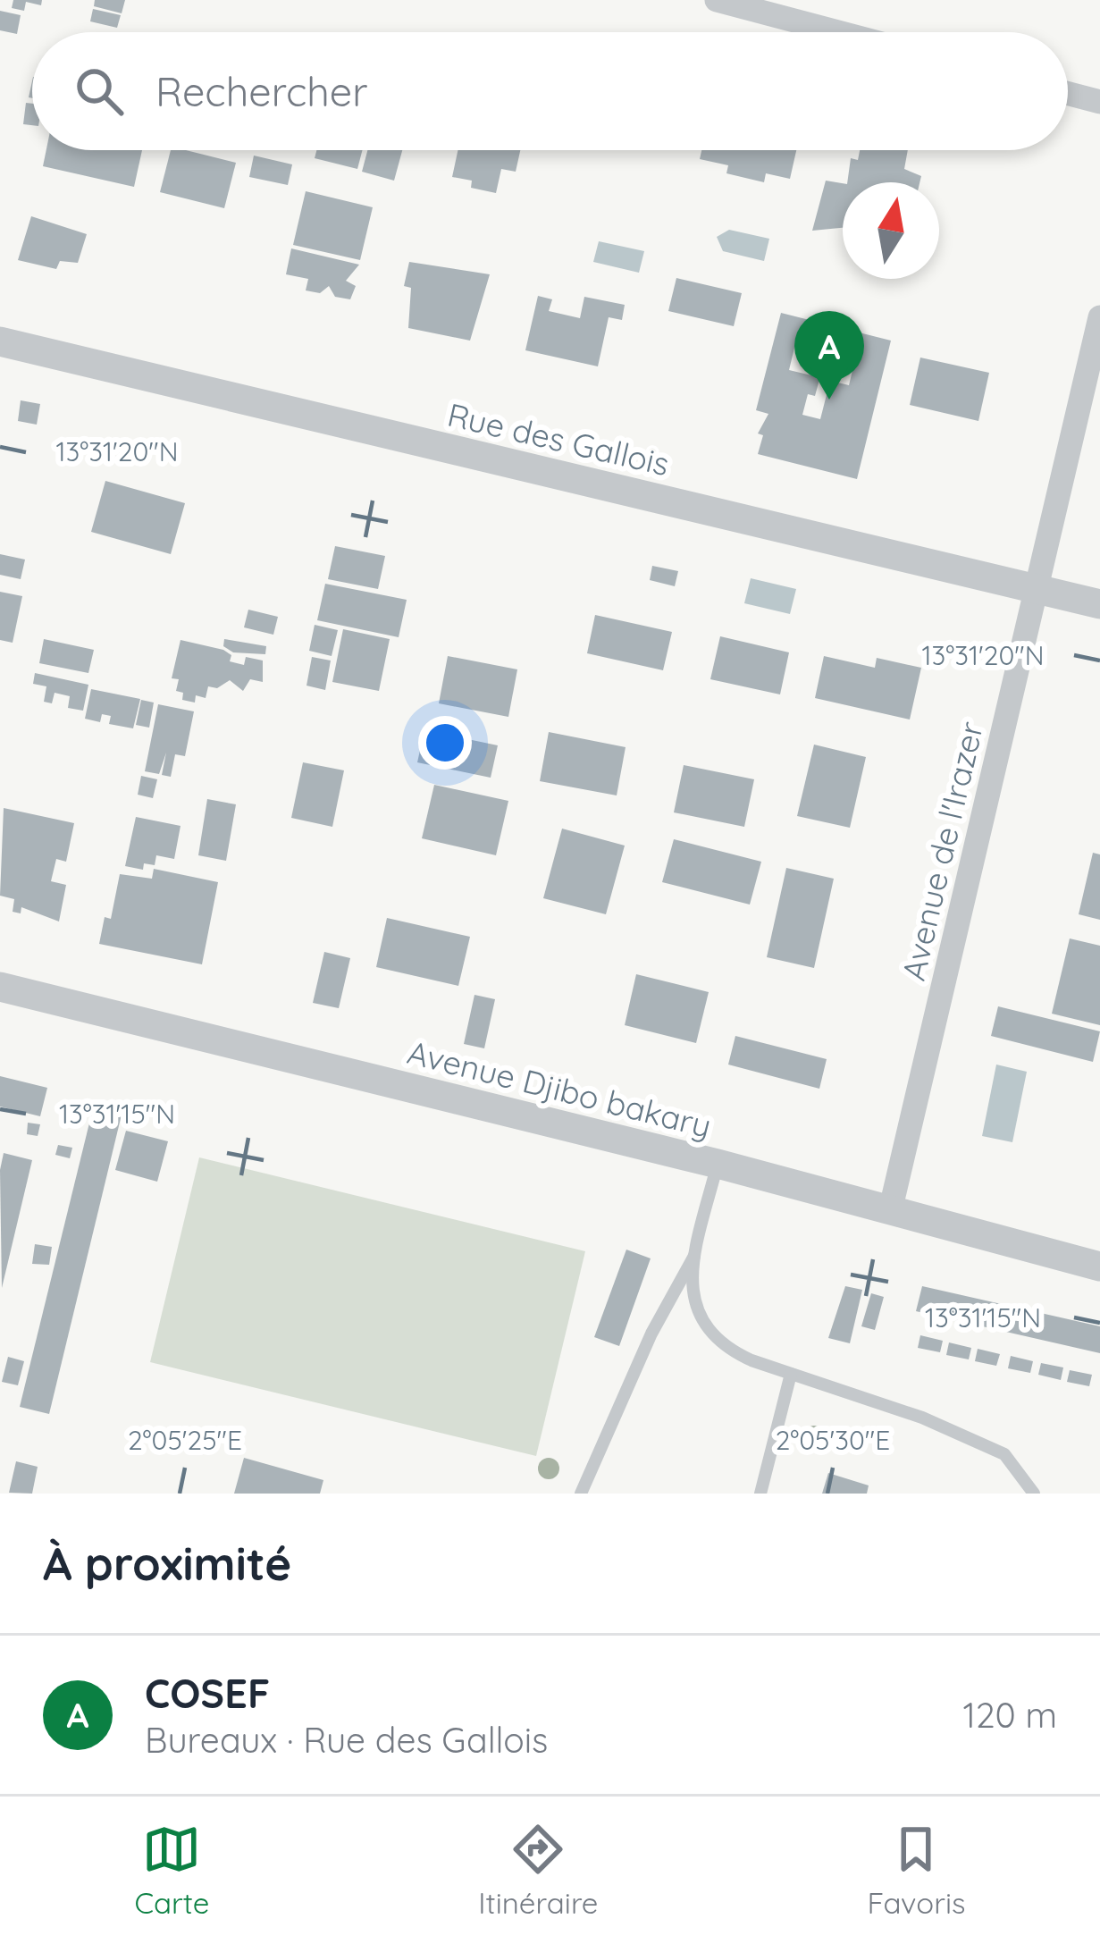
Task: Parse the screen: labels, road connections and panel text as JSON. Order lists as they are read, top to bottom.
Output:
{
  "streets": {
    "street": ["Rue des Gallois", "Avenue de l'Irazer", "Avenue Djibo bakary"]
  },
  "crossings": [
    ["Rue des Gallois", "Avenue de l'Irazer"],
    ["Avenue de l'Irazer", "Avenue Djibo bakary"]
  ],
  "north": "top",
  "page": {
    "search": "Rechercher",
    "pins": "A",
    "heading": "À proximité",
    "list": [
      {
        "mark": "A",
        "name": "COSEF",
        "note": "Bureaux · Rue des Gallois",
        "value": "120 m"
      }
    ],
    "nav": ["Carte", "Itinéraire", "Favoris"]
  },
  "coordinates": [
    "13°31'20\"N",
    "13°31'15\"N",
    "2°05'25\"E",
    "2°05'30\"E"
  ]
}
